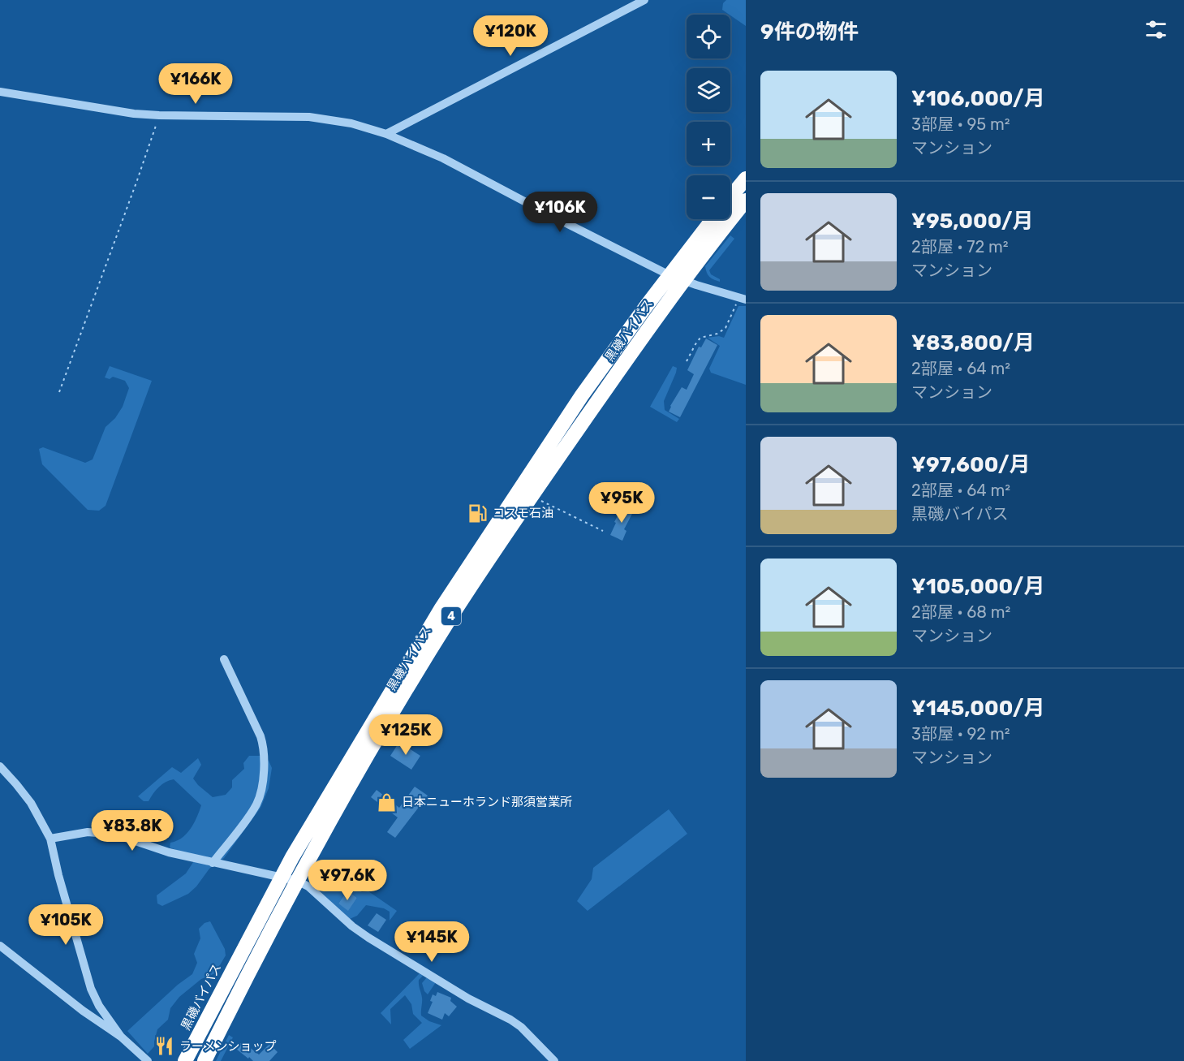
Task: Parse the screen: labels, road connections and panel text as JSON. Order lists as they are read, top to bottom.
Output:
{
  "streets": {
    "highway": ["黒磯バイパス", "4"]
  },
  "places": {
    "fuel station": ["コスモ石油"],
    "shop": ["日本ニューホランド那須営業所"],
    "restaurant": ["ラーメンショップ"]
  },
  "page": {
    "heading": "9件の物件",
    "map_buttons": ["+", "−"],
    "price": [
      "¥120K",
      "¥166K",
      "¥106K",
      "¥95K",
      "¥125K",
      "¥83.8K",
      "¥97.6K",
      "¥105K",
      "¥145K"
    ],
    "list": [
      {
        "name": "¥106,000/月",
        "note": "3部屋 · 95 m² · マンション"
      },
      {
        "name": "¥95,000/月",
        "note": "2部屋 · 72 m² · マンション"
      },
      {
        "name": "¥83,800/月",
        "note": "2部屋 · 64 m² · マンション"
      },
      {
        "name": "¥97,600/月",
        "note": "2部屋 · 64 m² · 黒磯バイパス"
      },
      {
        "name": "¥105,000/月",
        "note": "2部屋 · 68 m² · マンション"
      },
      {
        "name": "¥145,000/月",
        "note": "3部屋 · 92 m² · マンション"
      }
    ]
  }
}
